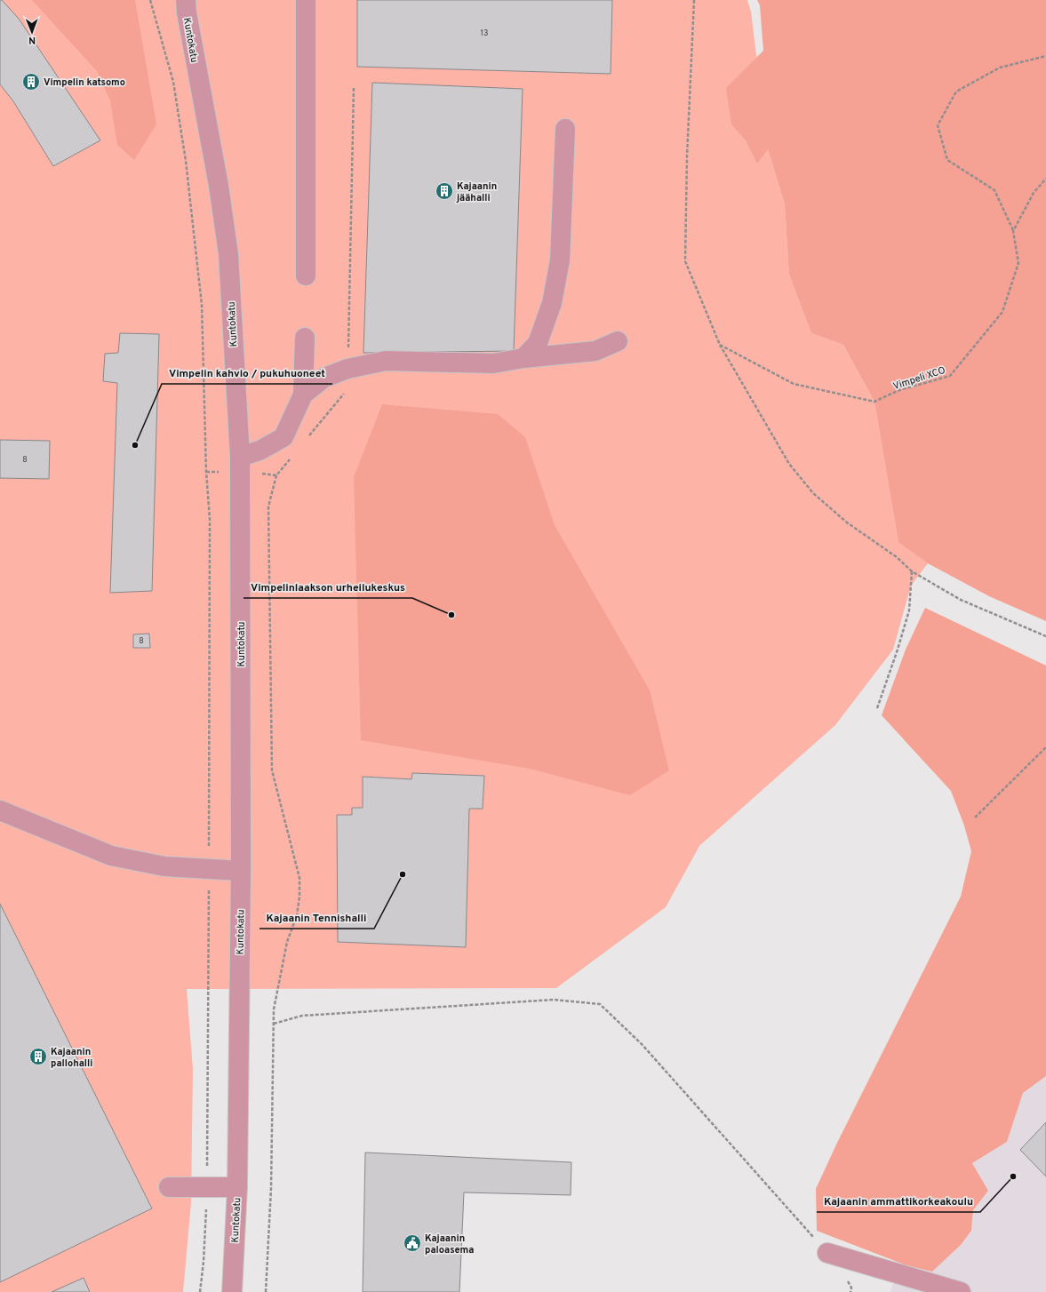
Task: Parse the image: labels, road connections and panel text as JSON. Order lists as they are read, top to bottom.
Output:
{
  "streets": {
    "street": ["Kuntokatu"],
    "path": ["Vimpeli XCO"]
  },
  "places": {
    "building": ["Vimpelin katsomo", "Kajaanin jäähalli", "Kajaanin pallohalli"],
    "other": [
      "Vimpelin kahvio / pukuhuoneet",
      "Vimpelinlaakson urheilukeskus",
      "Kajaanin Tennishalli",
      "Kajaanin ammattikorkeakoulu"
    ],
    "public building": ["Kajaanin paloasema"]
  },
  "house_numbers": ["13", "8", "8"],
  "north": "bottom"
}
